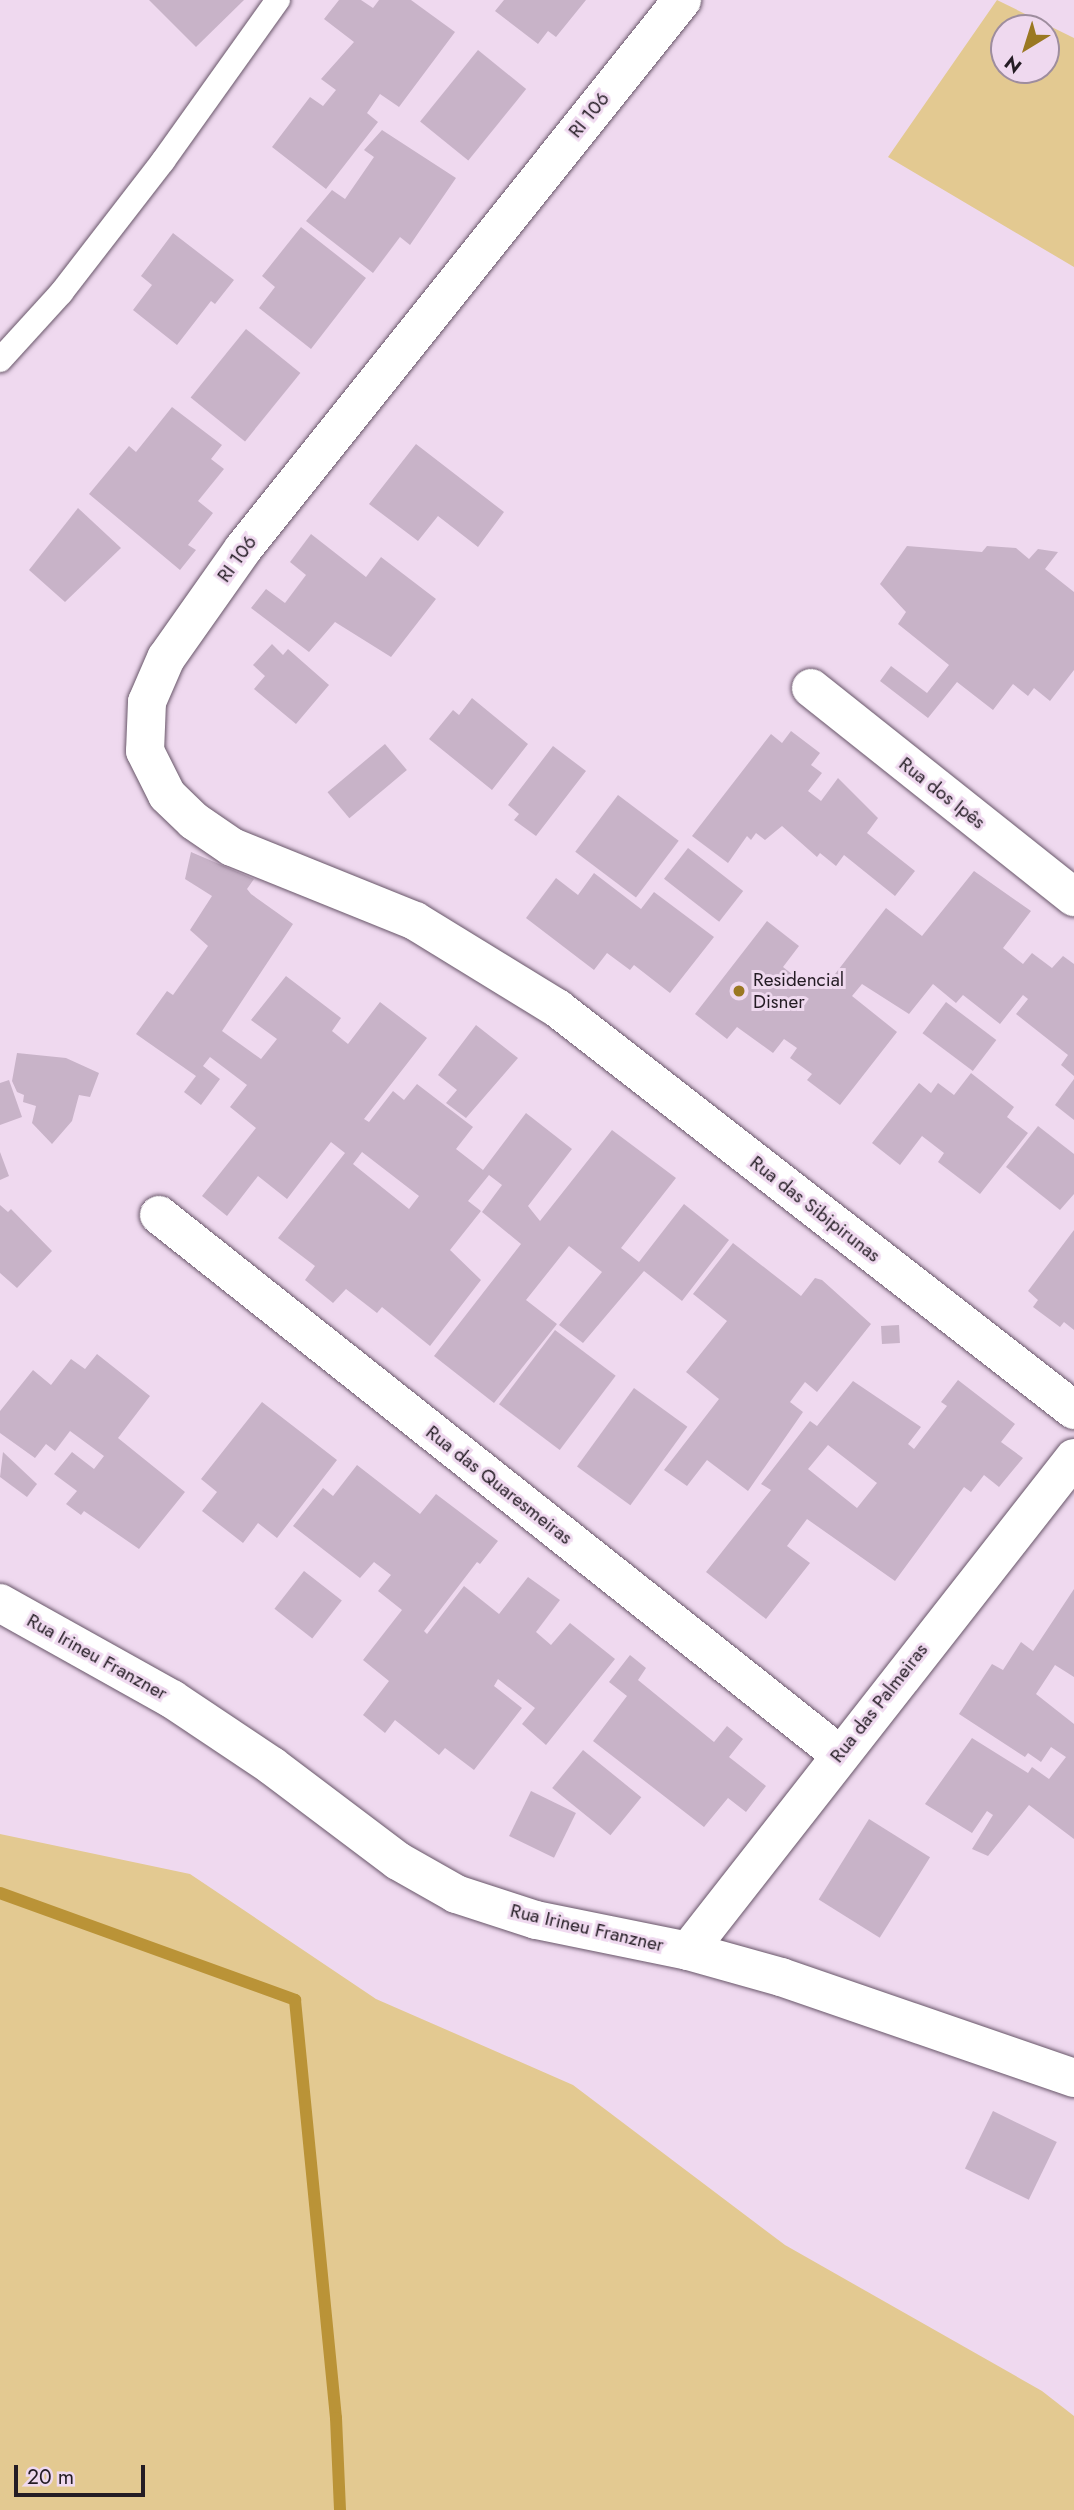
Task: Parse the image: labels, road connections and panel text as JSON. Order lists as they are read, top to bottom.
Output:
{
  "streets": {
    "street": [
      "RI 106",
      "Rua dos Ipês",
      "Rua das Sibipirunas",
      "Rua das Quaresmeiras",
      "Rua Irineu Franzner",
      "Rua das Palmeiras"
    ]
  },
  "crossings": [
    ["RI 106", "Rua das Sibipirunas"],
    ["Rua das Quaresmeiras", "Rua das Palmeiras"],
    ["Rua Irineu Franzner", "Rua das Palmeiras"]
  ],
  "places": ["Residencial Disner"],
  "scale_bar": "20 m",
  "north": "bottom left"
}
